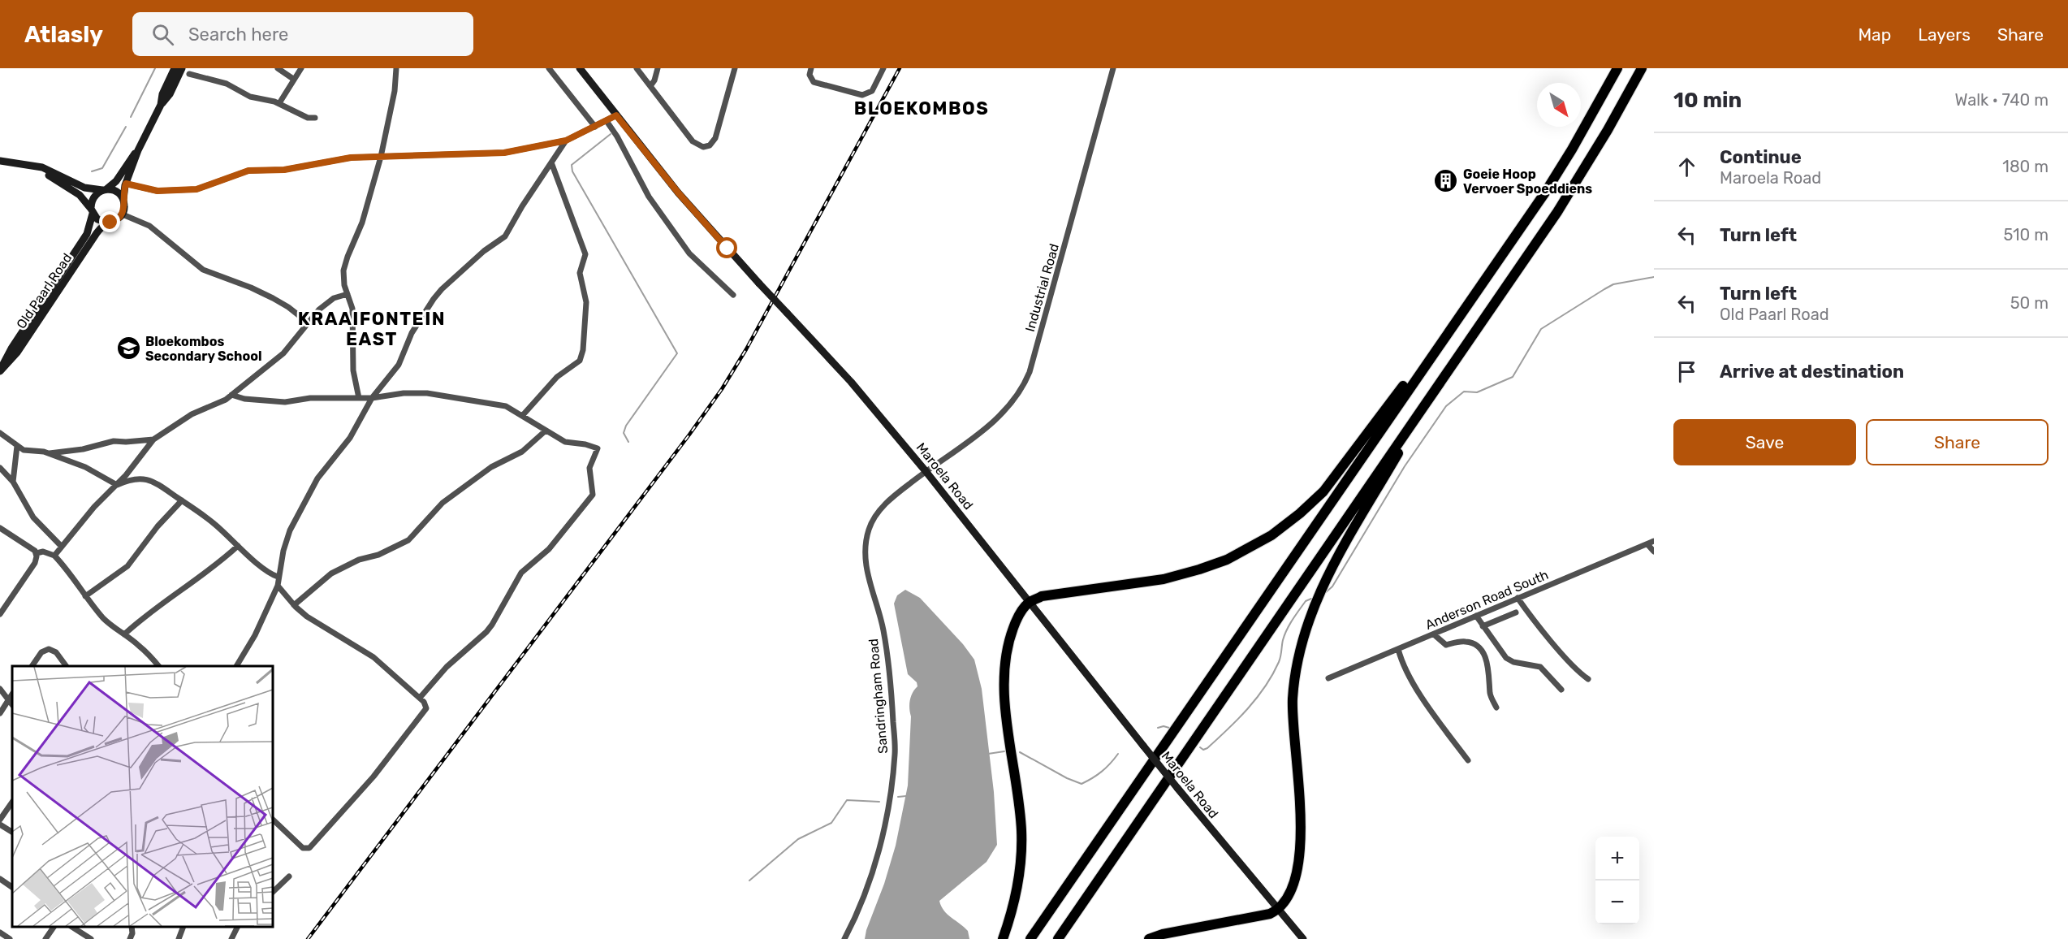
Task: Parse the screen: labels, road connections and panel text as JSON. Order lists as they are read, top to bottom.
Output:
{
  "streets": {
    "street": [
      "Industrial Road",
      "Old Paarl Road",
      "Maroela Road",
      "Anderson Road South",
      "Sandringham Road"
    ]
  },
  "crossings": [
    ["Industrial Road", "Maroela Road"],
    ["Industrial Road", "Sandringham Road"],
    ["Maroela Road", "Sandringham Road"]
  ],
  "districts": ["BLOEKOMBOS", "KRAAIFONTEIN EAST"],
  "places": {
    "building": ["Goeie Hoop Vervoer Spoeddiens"],
    "school or university": ["Bloekombos Secondary School"]
  },
  "north": "bottom right",
  "page": {
    "header": "Atlasly",
    "search": "Search here",
    "nav": ["Map", "Layers", "Share"],
    "heading": ["10 min", "Walk · 740 m"],
    "list": [
      ["Continue", "Maroela Road", "180 m"],
      ["Turn left", "510 m"],
      ["Turn left", "Old Paarl Road", "50 m"],
      "Arrive at destination"
    ],
    "buttons": ["Save", "Share"],
    "map_buttons": ["+", "−"]
  }
}
